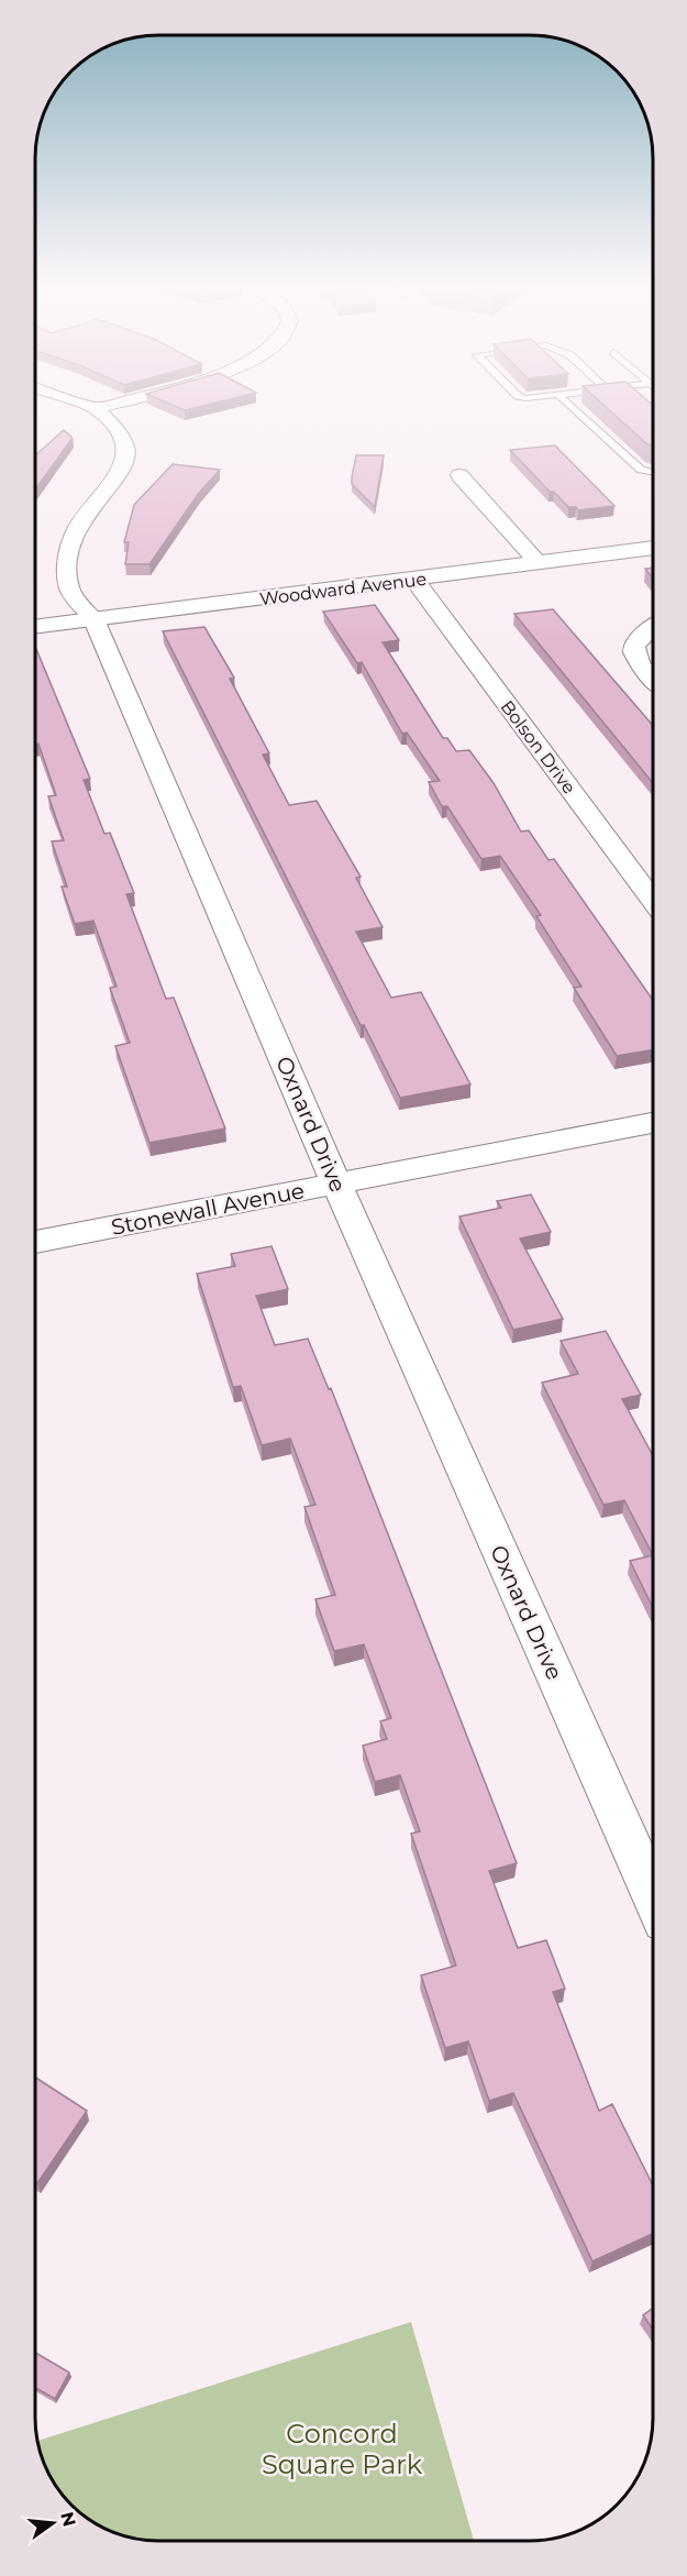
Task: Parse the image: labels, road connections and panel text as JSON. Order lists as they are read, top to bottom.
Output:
{
  "streets": {
    "main road": ["Woodward Avenue"],
    "street": ["Bolson Drive", "Oxnard Drive", "Stonewall Avenue"]
  },
  "crossings": [
    ["Woodward Avenue", "Bolson Drive"],
    ["Woodward Avenue", "Oxnard Drive"],
    ["Oxnard Drive", "Stonewall Avenue"]
  ],
  "parks": ["Concord Square Park"],
  "north": "right"
}
